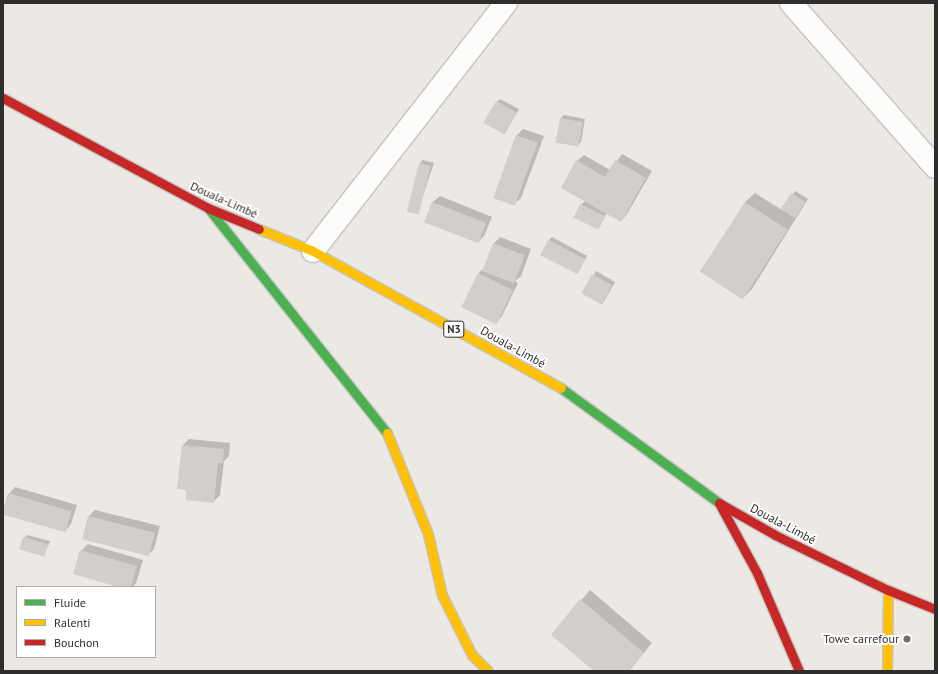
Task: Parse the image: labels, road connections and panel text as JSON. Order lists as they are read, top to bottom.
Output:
{
  "streets": {
    "main road": ["Douala-Limbé", "N3"]
  },
  "places": ["Towe carrefour"],
  "legend": ["Fluide", "Ralenti", "Bouchon"]
}
